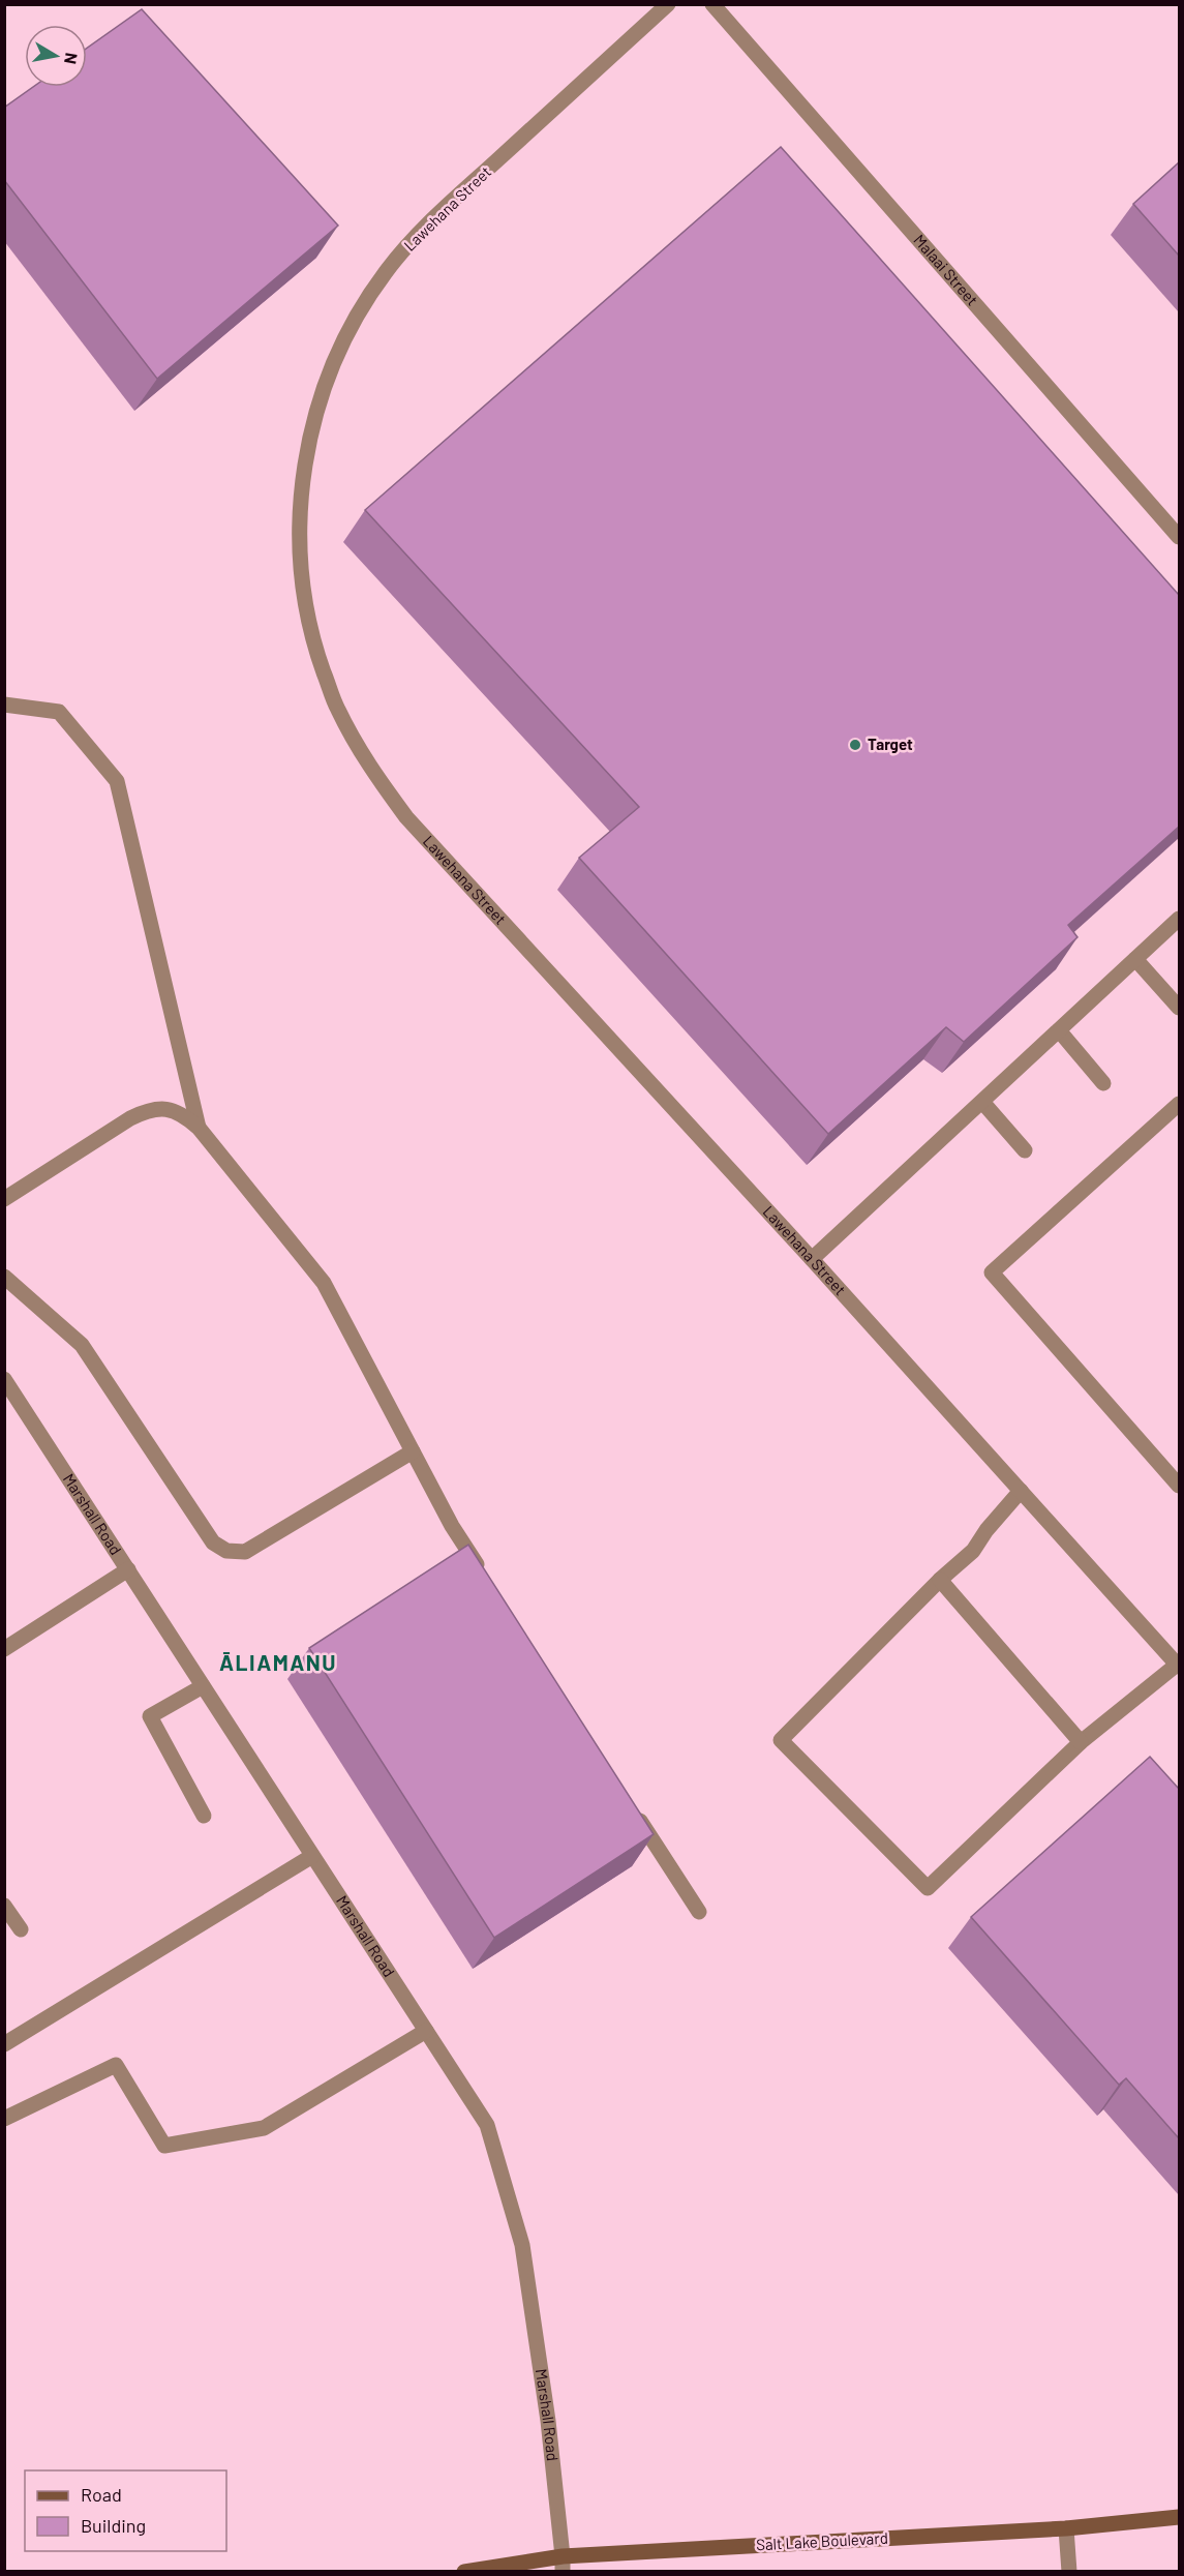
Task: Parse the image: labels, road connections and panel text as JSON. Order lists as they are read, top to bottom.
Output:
{
  "streets": {
    "main road": ["Salt Lake Boulevard"],
    "street": ["Lawehana Street", "Malaai Street", "Marshall Road"]
  },
  "crossings": [
    ["Marshall Road", "Salt Lake Boulevard"]
  ],
  "districts": ["ĀLIAMANU"],
  "places": ["Target"],
  "legend": ["Road", "Building"],
  "north": "right"
}
